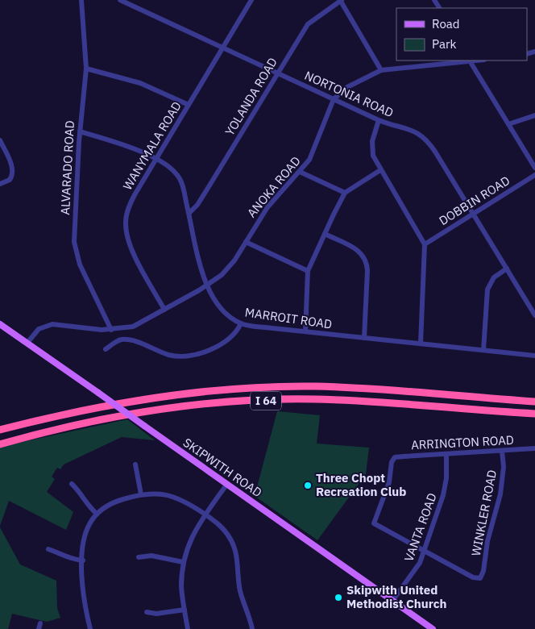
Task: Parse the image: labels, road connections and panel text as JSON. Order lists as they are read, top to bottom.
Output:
{
  "streets": {
    "highway": ["I 64"],
    "main road": ["SKIPWITH ROAD"],
    "street": [
      "NORTONIA ROAD",
      "YOLANDA ROAD",
      "WANYMALA ROAD",
      "ALVARADO ROAD",
      "ANOKA ROAD",
      "DOBBIN ROAD",
      "MARROIT ROAD",
      "ARRINGTON ROAD",
      "WINKLER ROAD",
      "VANTA ROAD"
    ]
  },
  "crossings": [
    ["NORTONIA ROAD", "YOLANDA ROAD"],
    ["NORTONIA ROAD", "WANYMALA ROAD"],
    ["NORTONIA ROAD", "ANOKA ROAD"],
    ["NORTONIA ROAD", "DOBBIN ROAD"],
    ["YOLANDA ROAD", "MARROIT ROAD"],
    ["WANYMALA ROAD", "ANOKA ROAD"],
    ["WANYMALA ROAD", "MARROIT ROAD"],
    ["ALVARADO ROAD", "ANOKA ROAD"],
    ["ALVARADO ROAD", "MARROIT ROAD"],
    ["ANOKA ROAD", "MARROIT ROAD"],
    ["ANOKA ROAD", "SKIPWITH ROAD"],
    ["ARRINGTON ROAD", "WINKLER ROAD"],
    ["ARRINGTON ROAD", "VANTA ROAD"],
    ["SKIPWITH ROAD", "VANTA ROAD"],
    ["WINKLER ROAD", "VANTA ROAD"]
  ],
  "places": ["Three Chopt Recreation Club", "Skipwith United Methodist Church"],
  "legend": ["Road", "Park"]
}
